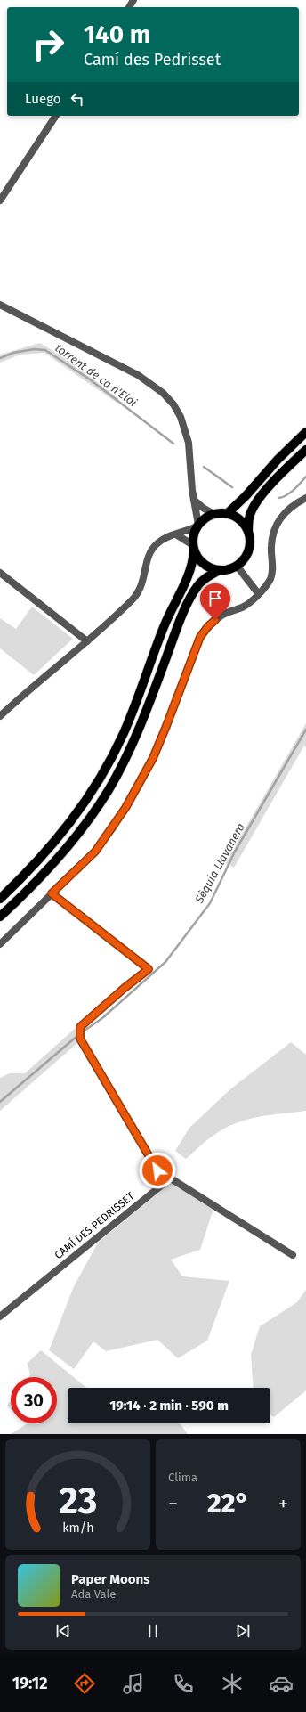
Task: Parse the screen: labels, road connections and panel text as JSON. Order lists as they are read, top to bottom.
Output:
{
  "streets": {
    "street": ["CAMÍ DES PEDRISSET"]
  },
  "water": ["torrent de ca n'Eloi", "Sèquia Llavanera"],
  "page": {
    "turn": ["140 m", "Camí des Pedrisset"],
    "then": "Luego",
    "limit": "30",
    "trip": "19:14 · 2 min · 590 m",
    "tile": "Clima",
    "heat": ["−", "22°", "+"],
    "song": ["Paper Moons", "Ada Vale"],
    "tabs": "19:12",
    "gauge": ["23", "km/h"]
  }
}
